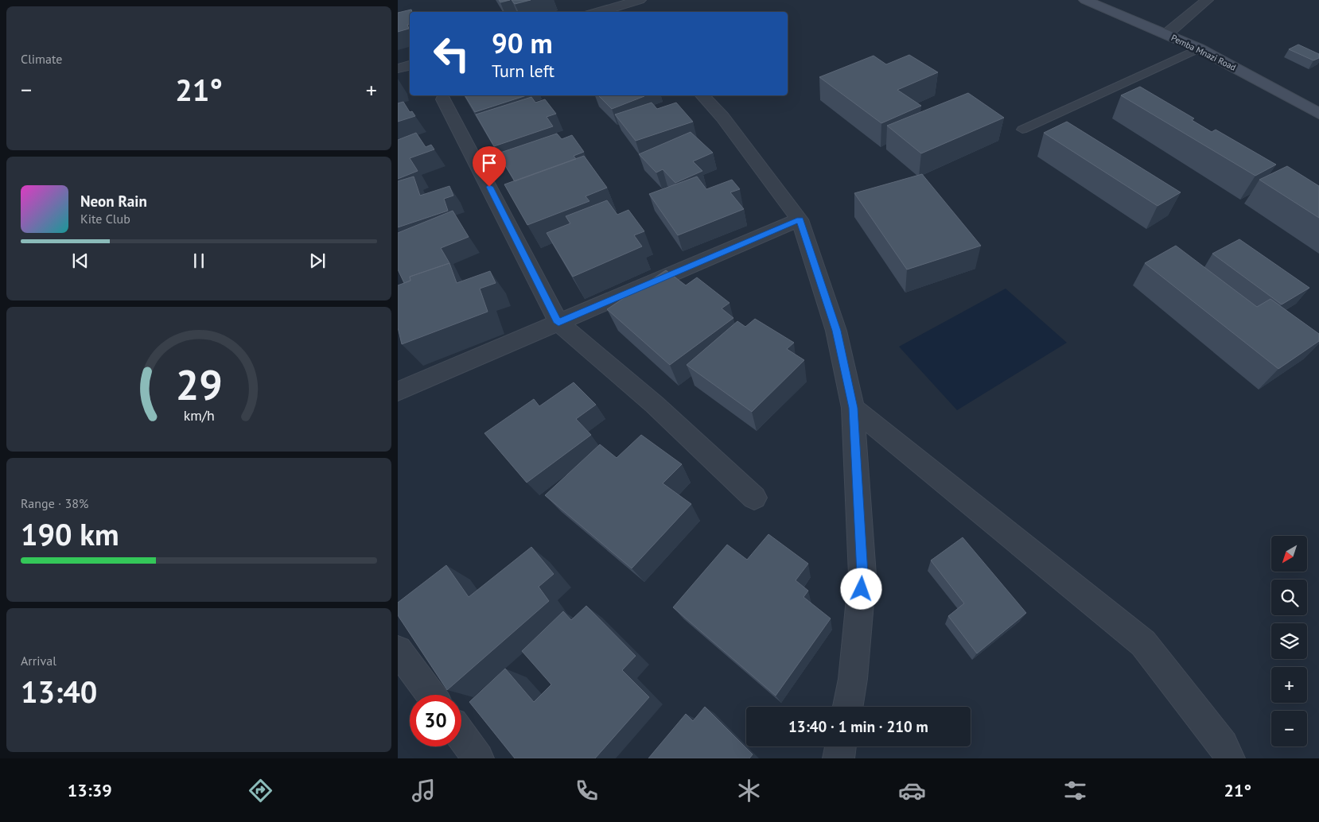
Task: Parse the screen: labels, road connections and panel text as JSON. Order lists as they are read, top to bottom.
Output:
{
  "streets": {
    "main road": ["Pemba Mnazi Road"]
  },
  "north": "bottom left",
  "page": {
    "tile": [
      "Climate",
      ["Range · 38%", "190 km"],
      ["Arrival", "13:40"]
    ],
    "turn": ["90 m", "Turn left"],
    "heat": ["−", "21°", "+"],
    "song": ["Neon Rain", "Kite Club"],
    "map_buttons": ["+", "−"],
    "limit": "30",
    "trip": "13:40 · 1 min · 210 m",
    "tabs": ["13:39", "21°"],
    "gauge": ["29", "km/h"]
  }
}
